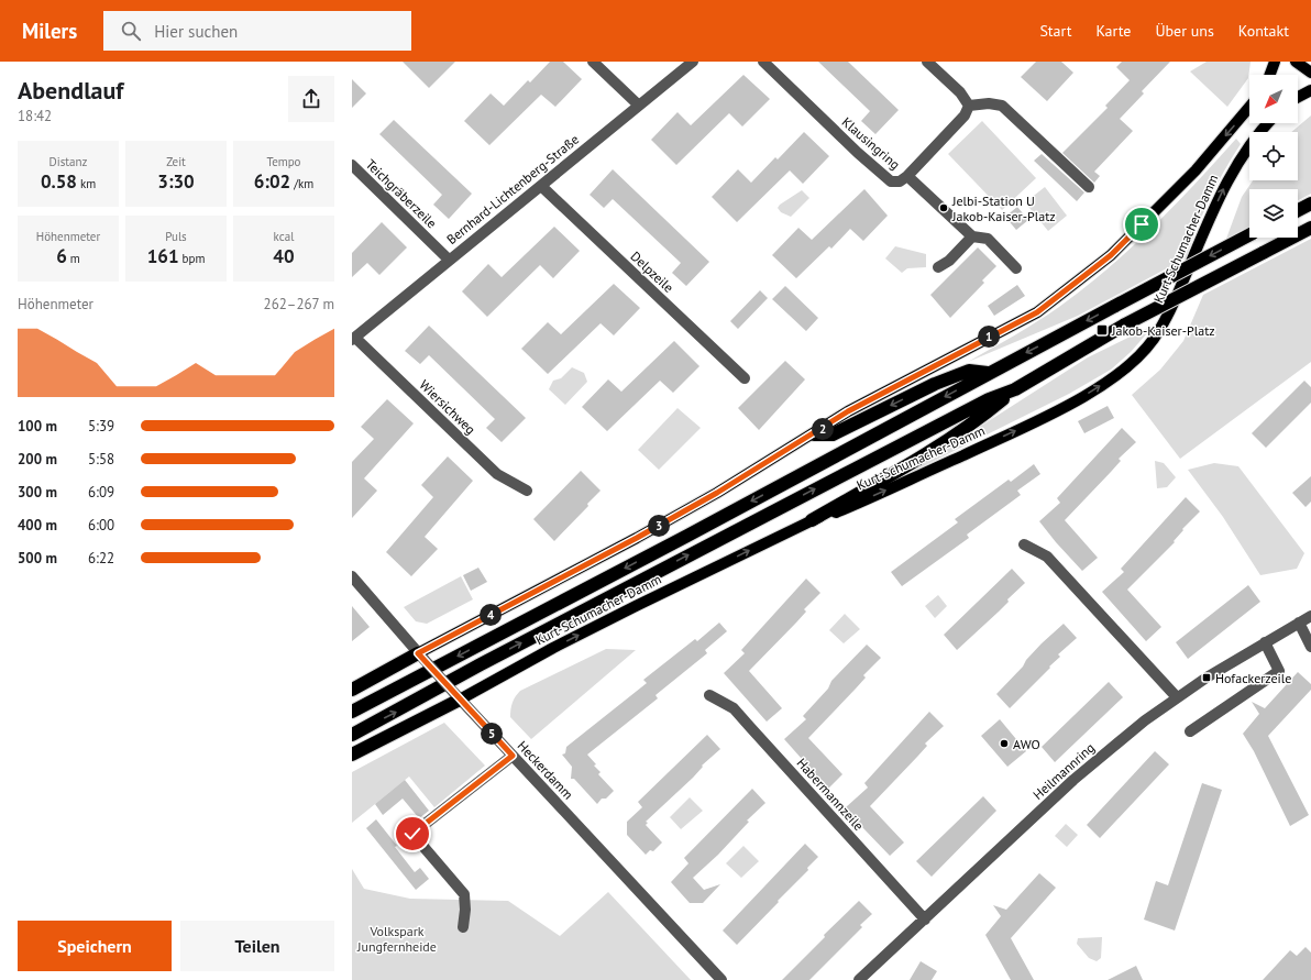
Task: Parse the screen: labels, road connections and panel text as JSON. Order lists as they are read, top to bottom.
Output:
{
  "streets": {
    "main road": ["Kurt-Schumacher-Damm"],
    "street": [
      "Klausingring",
      "Bernhard-Lichtenberg-Straße",
      "Teichgräberzeile",
      "Delpzeile",
      "Wiersichweg",
      "Heckerdamm",
      "Heilmannring",
      "Habermannzeile"
    ]
  },
  "crossings": [
    ["Bernhard-Lichtenberg-Straße", "Teichgräberzeile"],
    ["Bernhard-Lichtenberg-Straße", "Delpzeile"],
    ["Bernhard-Lichtenberg-Straße", "Wiersichweg"],
    ["Kurt-Schumacher-Damm", "Heckerdamm"],
    ["Heilmannring", "Habermannzeile"]
  ],
  "parks": ["Volkspark Jungfernheide"],
  "places": {
    "other": ["Jelbi-Station U Jakob-Kaiser-Platz", "AWO"],
    "transit": ["Jakob-Kaiser-Platz", "Hofackerzeile"]
  },
  "north": "bottom left",
  "page": {
    "header": "Milers",
    "search": "Hier suchen",
    "nav": [
      "Start",
      "Karte",
      "Über uns",
      "Kontakt"
    ],
    "heading": ["Abendlauf", "18:42"],
    "stats": [
      ["Distanz", "0.58 km"],
      ["Zeit", "3:30"],
      ["Tempo", "6:02 /km"],
      ["Höhenmeter", "6 m"],
      ["Puls", "161 bpm"],
      ["kcal", "40"]
    ],
    "chart": ["Höhenmeter", "262–267 m"],
    "pins": [
      "1",
      "2",
      "3",
      "4",
      "5"
    ],
    "list": [
      {
        "name": "100 m",
        "note": "5:39"
      },
      {
        "name": "200 m",
        "note": "5:58"
      },
      {
        "name": "300 m",
        "note": "6:09"
      },
      {
        "name": "400 m",
        "note": "6:00"
      },
      {
        "name": "500 m",
        "note": "6:22"
      }
    ],
    "buttons": ["Speichern", "Teilen"]
  }
}
